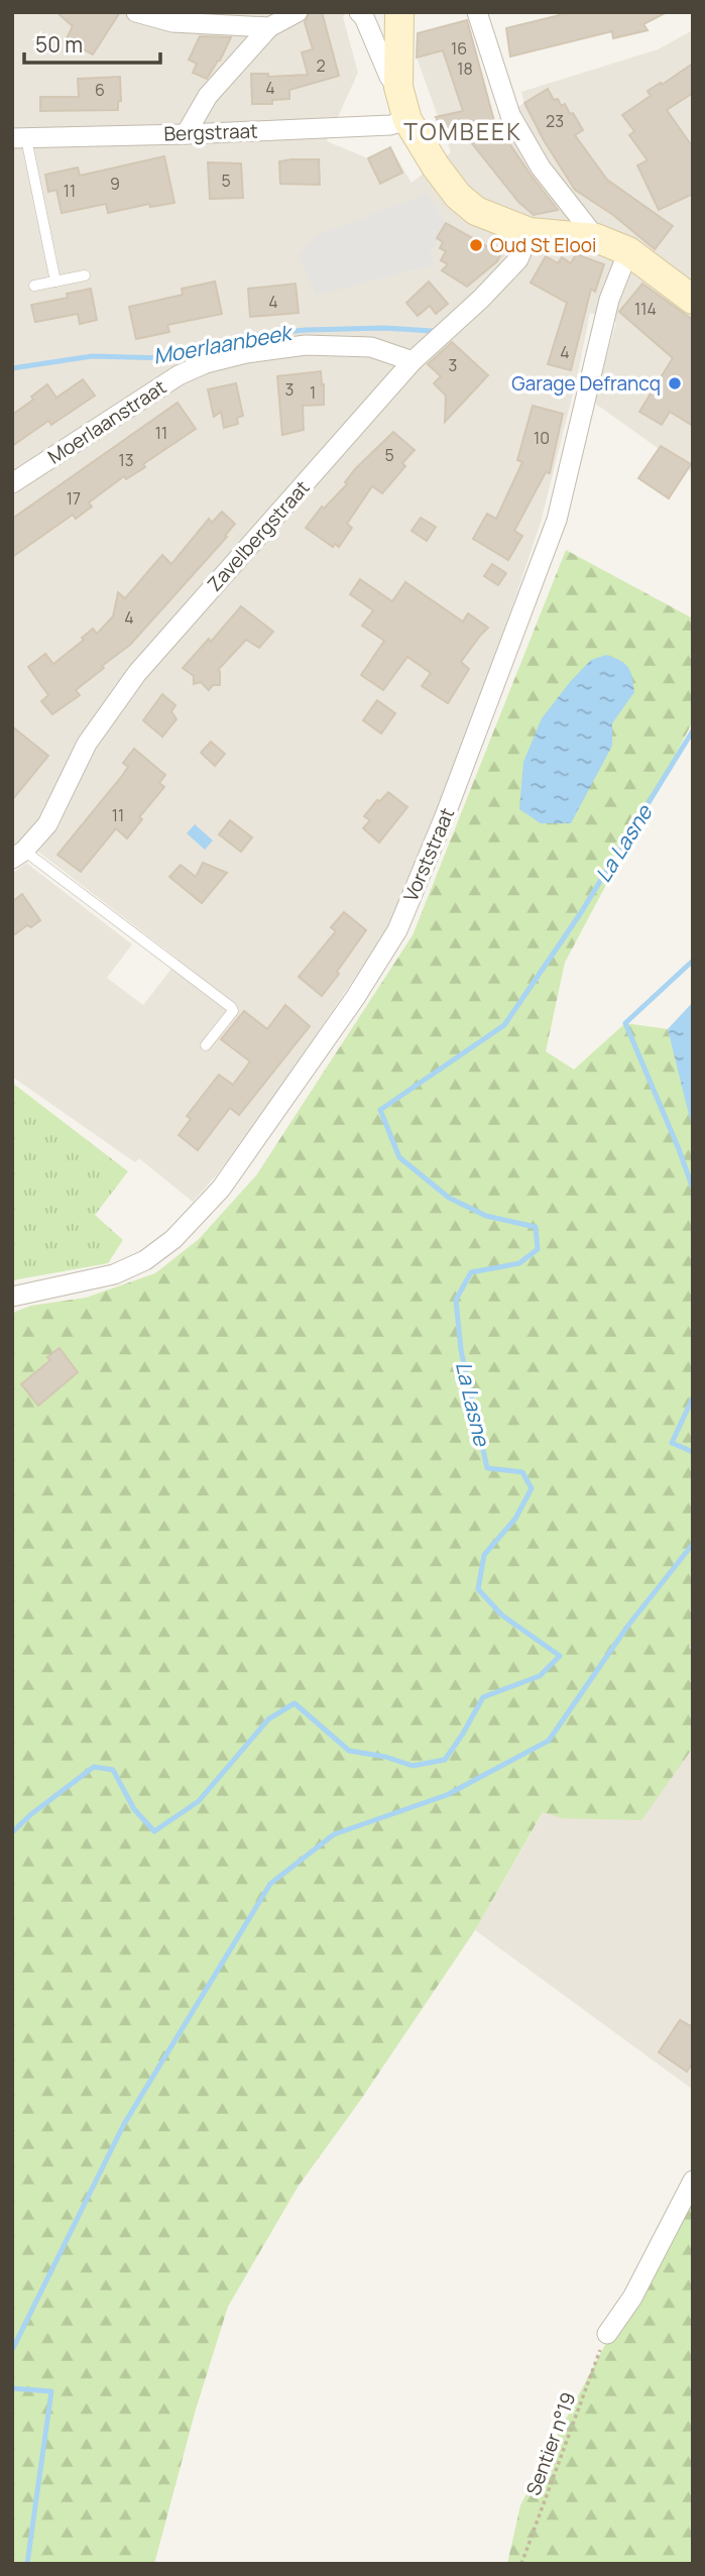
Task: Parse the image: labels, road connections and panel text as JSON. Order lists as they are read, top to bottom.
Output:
{
  "streets": {
    "street": [
      "Bergstraat",
      "Moerlaanstraat",
      "Zavelbergstraat",
      "Vorststraat"
    ],
    "path": ["Sentier n°19"]
  },
  "crossings": [
    ["Moerlaanstraat", "Zavelbergstraat"]
  ],
  "districts": ["TOMBEEK"],
  "water": ["Moerlaanbeek", "La Lasne"],
  "places": ["Oud St Elooi", "Garage Defrancq"],
  "house_numbers": [
    "16",
    "2",
    "18",
    "4",
    "6",
    "23",
    "5",
    "9",
    "11",
    "4",
    "114",
    "4",
    "3",
    "3",
    "1",
    "11",
    "10",
    "5",
    "13",
    "17",
    "4",
    "11"
  ],
  "scale_bar": "50 m"
}
